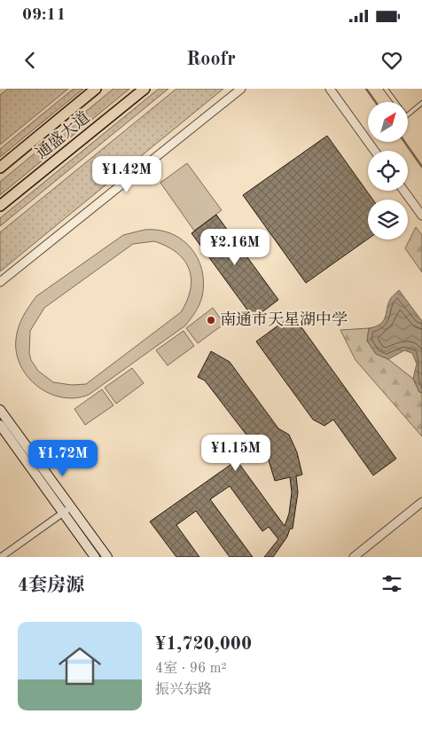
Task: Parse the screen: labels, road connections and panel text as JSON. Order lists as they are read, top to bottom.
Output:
{
  "streets": {
    "main road": ["通盛大道"]
  },
  "places": ["南通市天星湖中学"],
  "north": "top right",
  "page": {
    "status": "09:11",
    "header": "Roofr",
    "price": [
      "¥1.42M",
      "¥2.16M",
      "¥1.15M",
      "¥1.72M"
    ],
    "heading": "4套房源",
    "list": [
      {
        "name": "¥1,720,000",
        "note": "4室 · 96 m² · 振兴东路"
      }
    ]
  }
}
